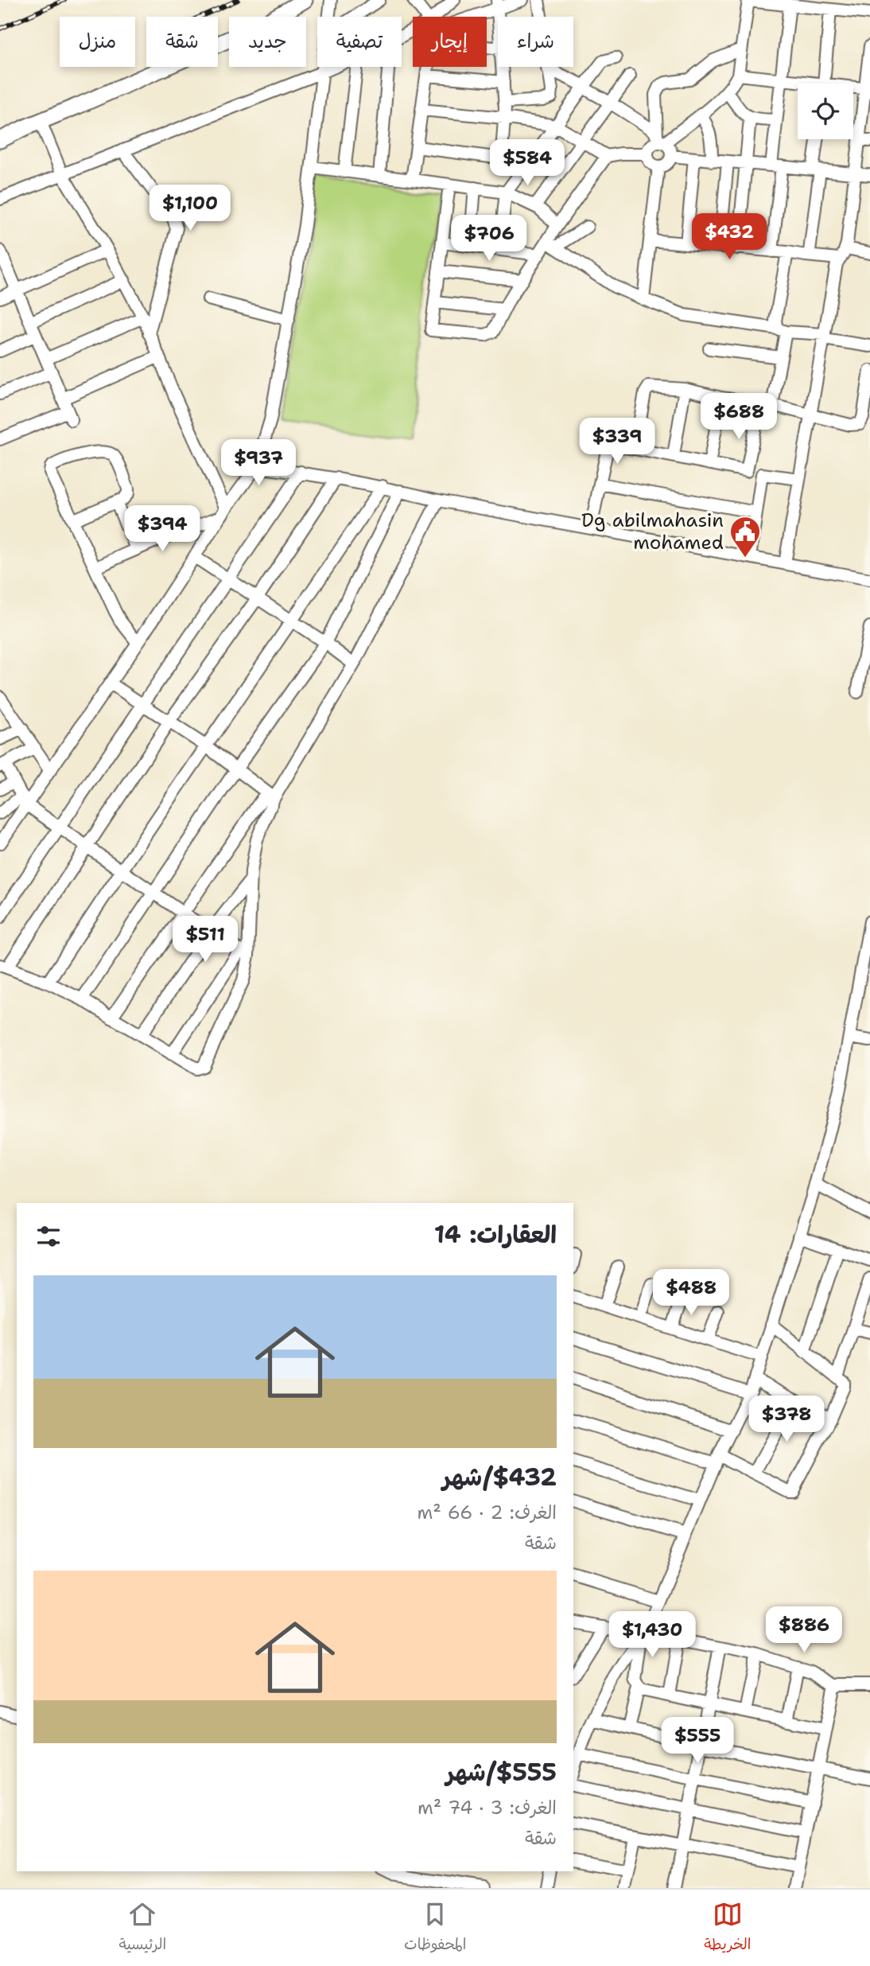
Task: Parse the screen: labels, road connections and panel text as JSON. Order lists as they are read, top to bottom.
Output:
{
  "places": {
    "public building": ["Dg abilmahasin mohamed"]
  },
  "page": {
    "chip": [
      "شراء",
      "إيجار",
      "تصفية",
      "جديد",
      "شقة",
      "منزل"
    ],
    "price": [
      "$584",
      "$1,100",
      "$432",
      "$706",
      "$688",
      "$339",
      "$937",
      "$394",
      "$511",
      "$488",
      "$378",
      "$886",
      "$1,430",
      "$555"
    ],
    "heading": "العقارات: 14",
    "list": [
      {
        "name": "$432/شهر",
        "note": "الغرف: 2 · 66 m² · شقة"
      },
      {
        "name": "$555/شهر",
        "note": "الغرف: 3 · 74 m² · شقة"
      }
    ],
    "tabs": ["الخريطة", "المحفوظات", "الرئيسية"]
  }
}
